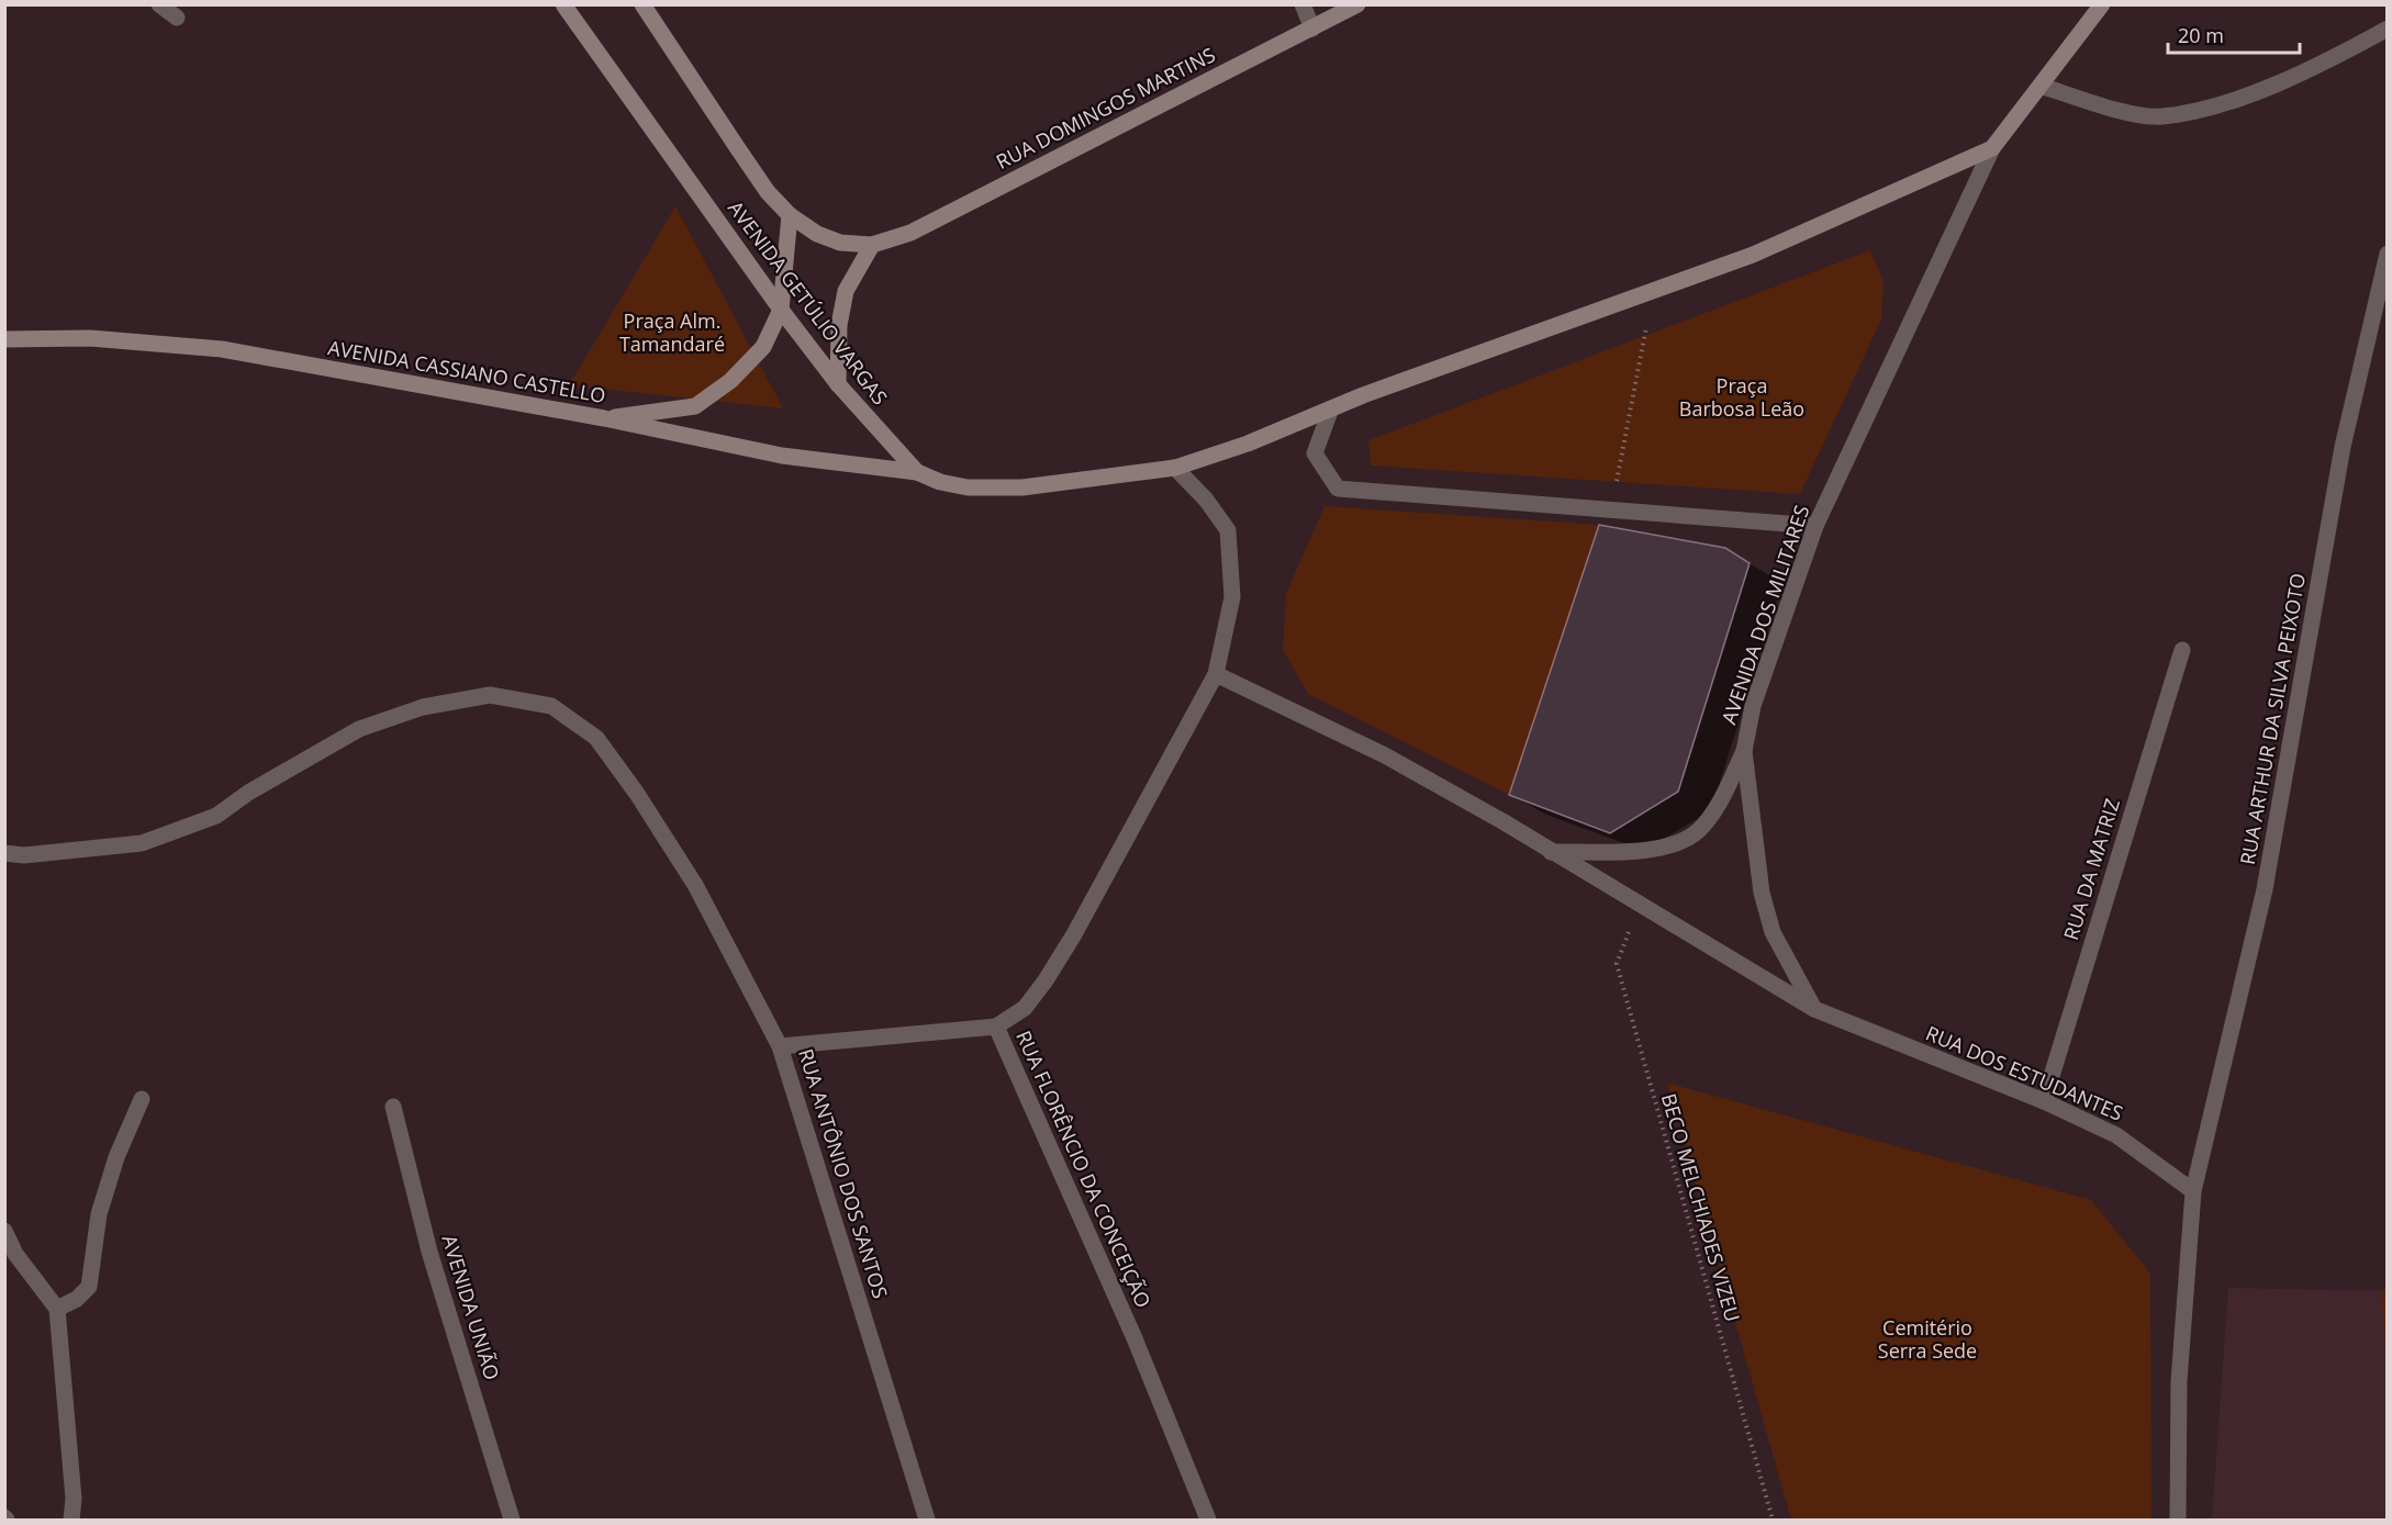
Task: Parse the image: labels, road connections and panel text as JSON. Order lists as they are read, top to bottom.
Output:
{
  "streets": {
    "street": [
      "RUA DOMINGOS MARTINS",
      "AVENIDA GETÚLIO VARGAS",
      "AVENIDA CASSIANO CASTELLO",
      "AVENIDA DOS MILITARES",
      "RUA ARTHUR DA SILVA PEIXOTO",
      "RUA DA MATRIZ",
      "RUA DOS ESTUDANTES",
      "RUA FLORÊNCIO DA CONCEIÇÃO",
      "RUA ANTÔNIO DOS SANTOS",
      "AVENIDA UNIÃO"
    ],
    "path": ["BECO MELCHIADES VIZEU"]
  },
  "crossings": [
    ["RUA DOMINGOS MARTINS", "AVENIDA GETÚLIO VARGAS"],
    ["AVENIDA GETÚLIO VARGAS", "AVENIDA CASSIANO CASTELLO"],
    ["AVENIDA GETÚLIO VARGAS", "RUA FLORÊNCIO DA CONCEIÇÃO"],
    ["AVENIDA DOS MILITARES", "RUA DOS ESTUDANTES"],
    ["RUA ARTHUR DA SILVA PEIXOTO", "RUA DOS ESTUDANTES"],
    ["RUA DA MATRIZ", "RUA DOS ESTUDANTES"],
    ["RUA FLORÊNCIO DA CONCEIÇÃO", "RUA ANTÔNIO DOS SANTOS"]
  ],
  "parks": ["Praça Alm. Tamandaré", "Praça Barbosa Leão", "Cemitério Serra Sede"],
  "scale_bar": "20 m"
}
